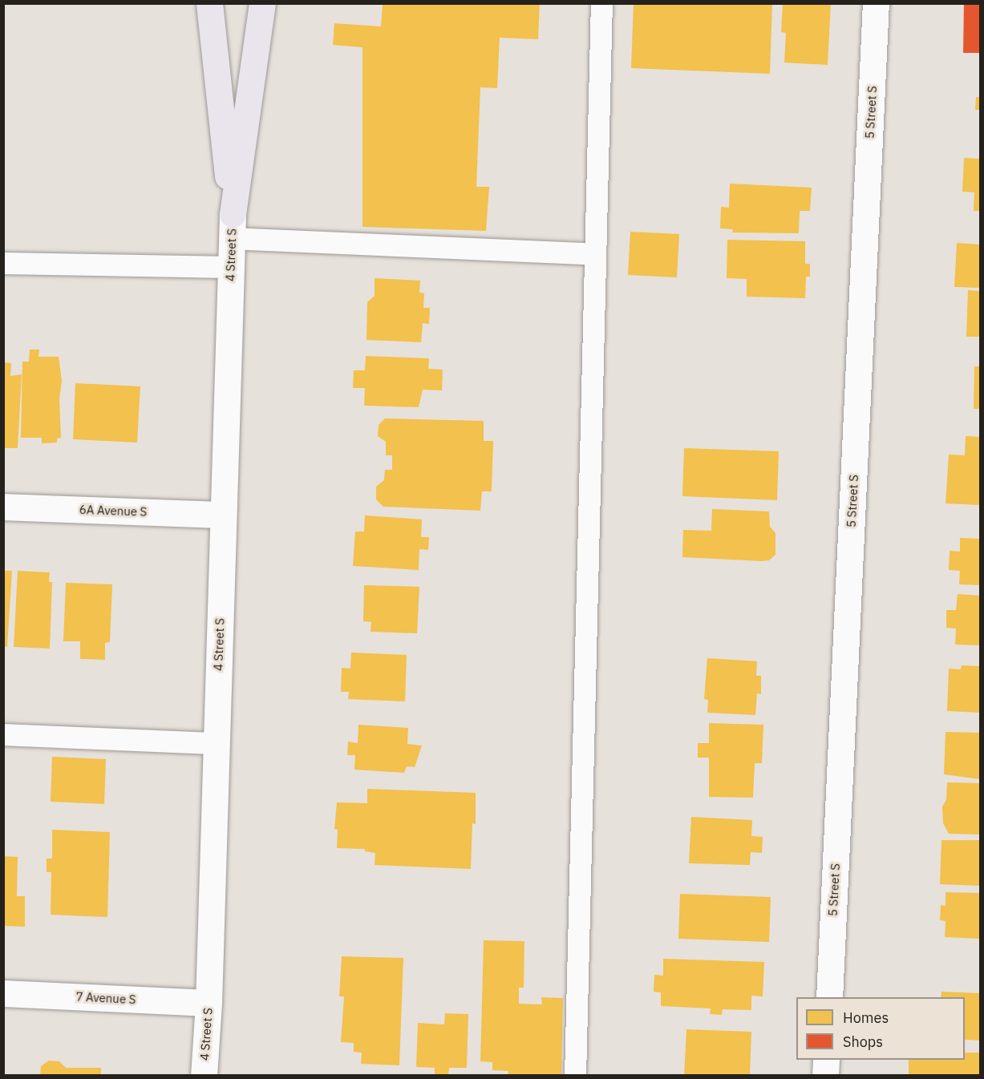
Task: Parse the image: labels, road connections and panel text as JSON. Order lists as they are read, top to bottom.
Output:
{
  "streets": {
    "street": [
      "5 Street S",
      "4 Street S",
      "6A Avenue S",
      "7 Avenue S"
    ]
  },
  "crossings": [
    ["4 Street S", "6A Avenue S"],
    ["4 Street S", "7 Avenue S"]
  ],
  "legend": ["Homes", "Shops"]
}
